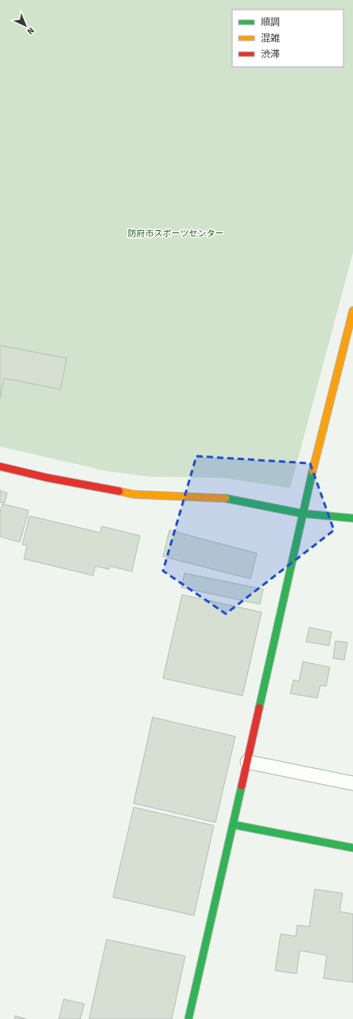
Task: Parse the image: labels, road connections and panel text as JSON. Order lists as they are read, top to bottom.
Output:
{
  "parks": ["防府市スポーツセンター"],
  "legend": ["順調", "混雑", "渋滞"],
  "north": "bottom right"
}
